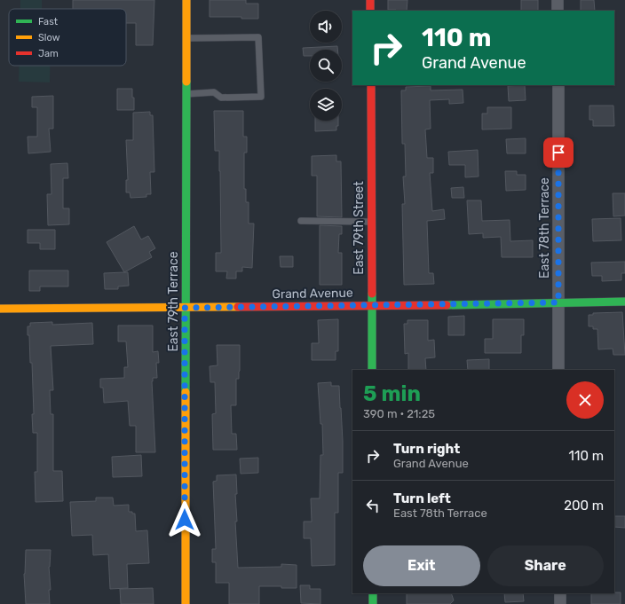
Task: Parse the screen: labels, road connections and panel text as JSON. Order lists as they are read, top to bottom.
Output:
{
  "streets": {
    "street": [
      "East 79th Street",
      "East 78th Terrace",
      "Grand Avenue",
      "East 79th Terrace"
    ]
  },
  "crossings": [
    ["East 79th Street", "Grand Avenue"],
    ["East 78th Terrace", "Grand Avenue"],
    ["Grand Avenue", "East 79th Terrace"]
  ],
  "legend": ["Fast", "Slow", "Jam"],
  "page": {
    "turn": ["110 m", "Grand Avenue"],
    "heading": ["5 min", "390 m · 21:25"],
    "list": [
      {
        "name": "Turn right",
        "note": "Grand Avenue",
        "value": "110 m"
      },
      {
        "name": "Turn left",
        "note": "East 78th Terrace",
        "value": "200 m"
      }
    ],
    "buttons": ["Exit", "Share"]
  }
}
